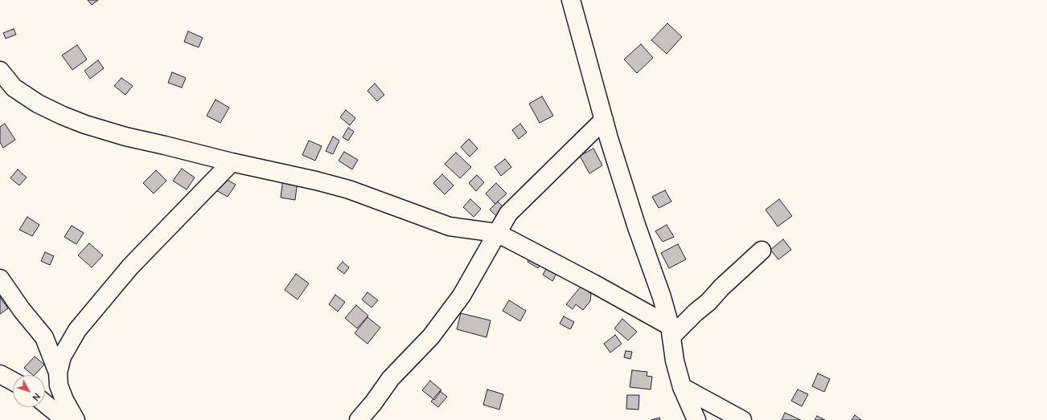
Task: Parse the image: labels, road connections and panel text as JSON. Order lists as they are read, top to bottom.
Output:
{
  "north": "bottom right"
}
